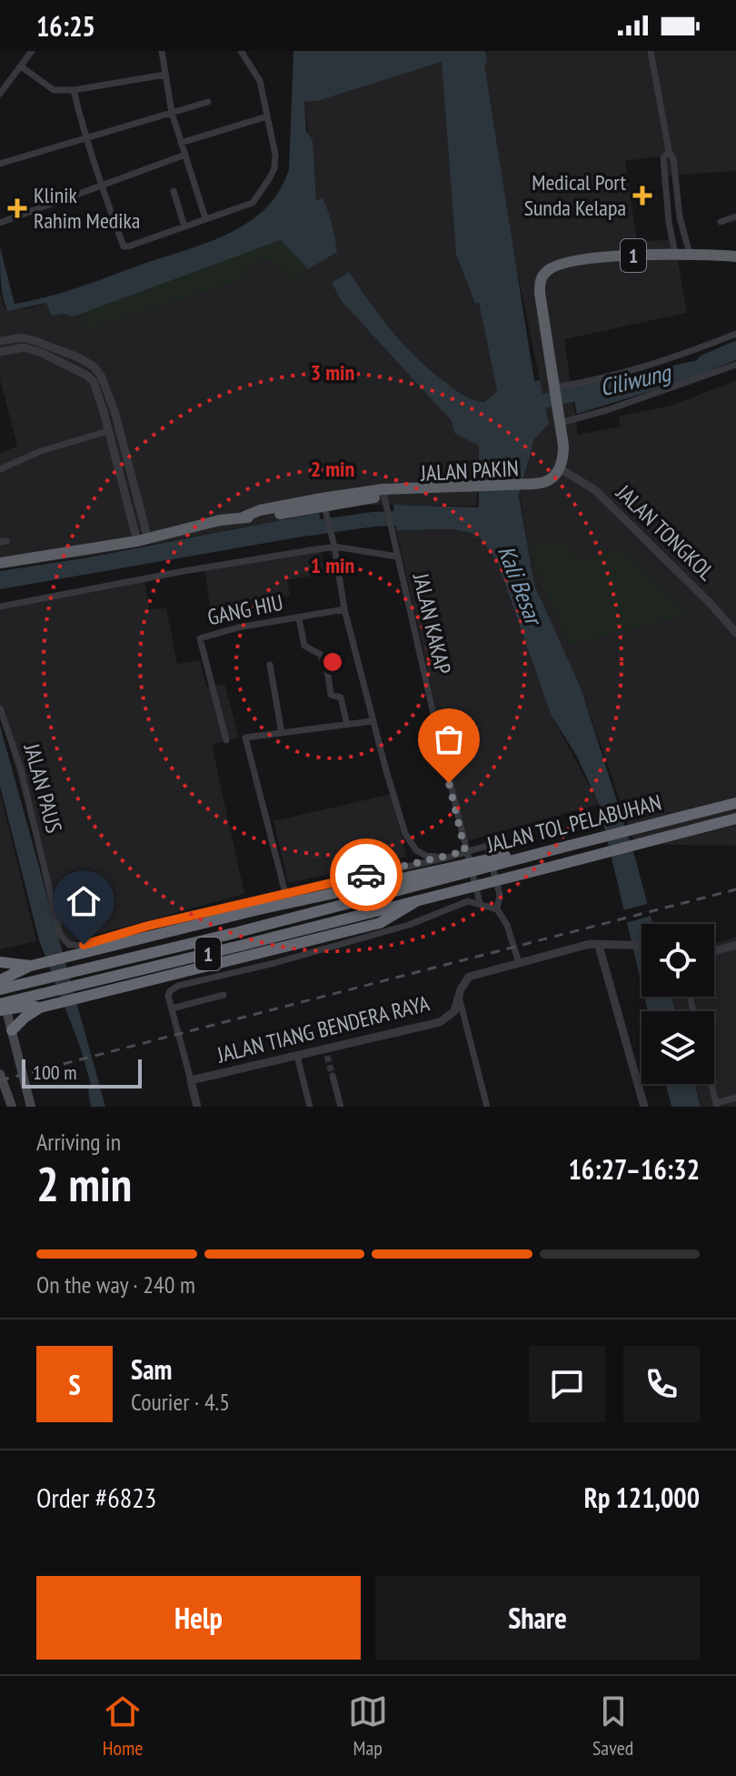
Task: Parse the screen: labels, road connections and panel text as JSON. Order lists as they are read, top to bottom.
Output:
{
  "streets": {
    "highway": ["1", "JALAN PAKIN", "JALAN TOL PELABUHAN"],
    "street": [
      "JALAN TONGKOL",
      "GANG HIU",
      "JALAN KAKAP",
      "JALAN PAUS",
      "JALAN TIANG BENDERA RAYA"
    ]
  },
  "crossings": [
    ["1", "JALAN PAKIN"],
    ["1", "JALAN TONGKOL"],
    ["JALAN PAKIN", "JALAN TONGKOL"],
    ["JALAN PAKIN", "JALAN KAKAP"],
    ["JALAN KAKAP", "JALAN PAUS"]
  ],
  "water": ["Ciliwung", "Kali Besar"],
  "places": {
    "health": ["Medical Port Sunda Kelapa", "Klinik Rahim Medika"]
  },
  "scale_bar": "100 m",
  "page": {
    "status": "16:25",
    "scale": "100 m",
    "heading": ["2 min", "Arriving in", "16:27–16:32"],
    "panel": [
      "Sam",
      "Courier · 4.5",
      "Order #6823",
      "Rp 121,000"
    ],
    "bar": "On the way · 240 m",
    "round": "S",
    "buttons": ["Help", "Share"],
    "tabs": ["Home", "Map", "Saved"]
  },
  "rings": ["3 min", "2 min", "1 min"]
}
